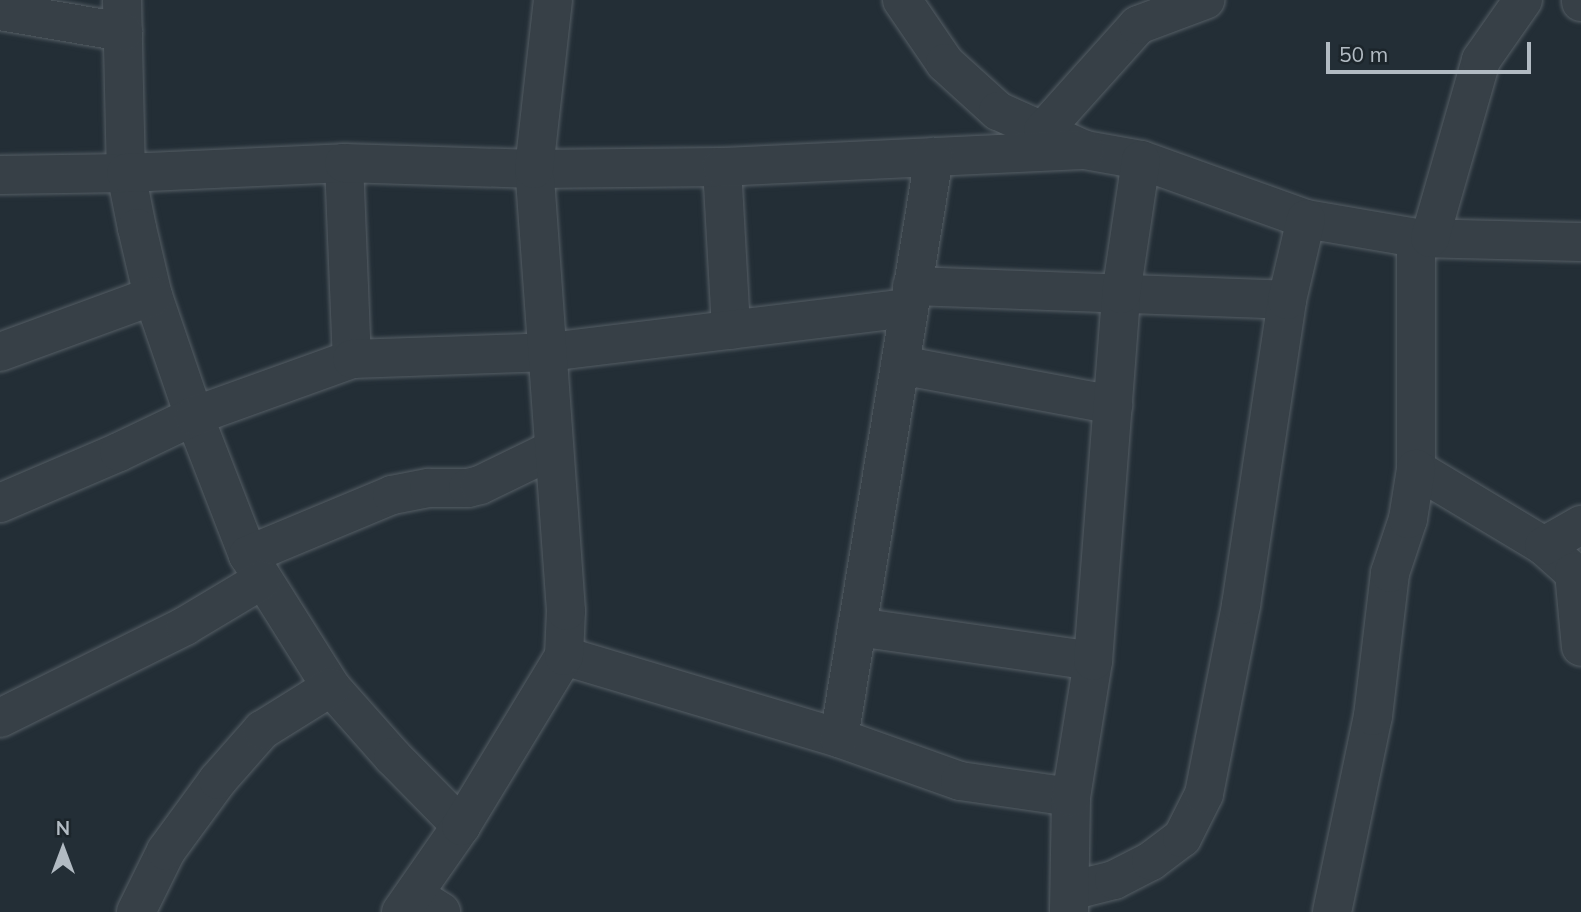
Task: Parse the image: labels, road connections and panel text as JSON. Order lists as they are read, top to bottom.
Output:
{
  "scale_bar": "50 m",
  "north": "top"
}
